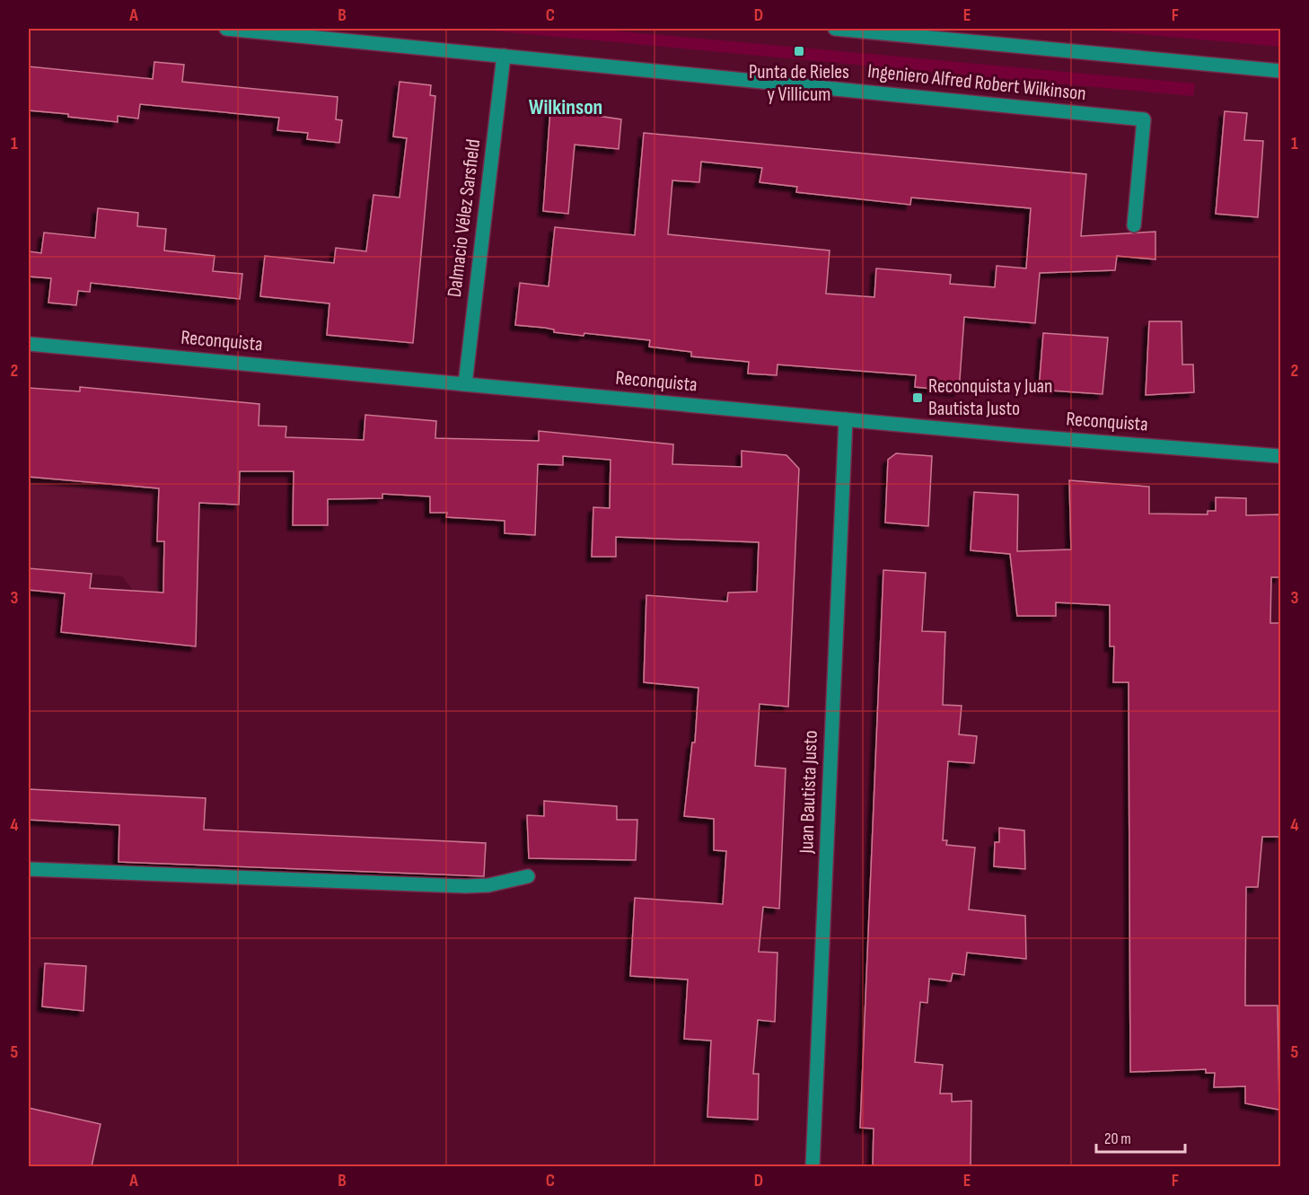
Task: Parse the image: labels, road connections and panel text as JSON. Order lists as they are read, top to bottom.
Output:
{
  "streets": {
    "street": [
      "Ingeniero Alfred Robert Wilkinson",
      "Dalmacio Vélez Sarsfield",
      "Reconquista",
      "Juan Bautista Justo"
    ]
  },
  "crossings": [
    ["Ingeniero Alfred Robert Wilkinson", "Dalmacio Vélez Sarsfield"],
    ["Dalmacio Vélez Sarsfield", "Reconquista"],
    ["Reconquista", "Juan Bautista Justo"]
  ],
  "districts": ["Wilkinson"],
  "places": {
    "transit": ["Punta de Rieles y Villicum", "Reconquista y Juan Bautista Justo"]
  },
  "scale_bar": "20 m",
  "grid": {
    "columns": [
      "A",
      "B",
      "C",
      "D",
      "E",
      "F"
    ],
    "rows": [
      "1",
      "2",
      "3",
      "4",
      "5"
    ]
  }
}
